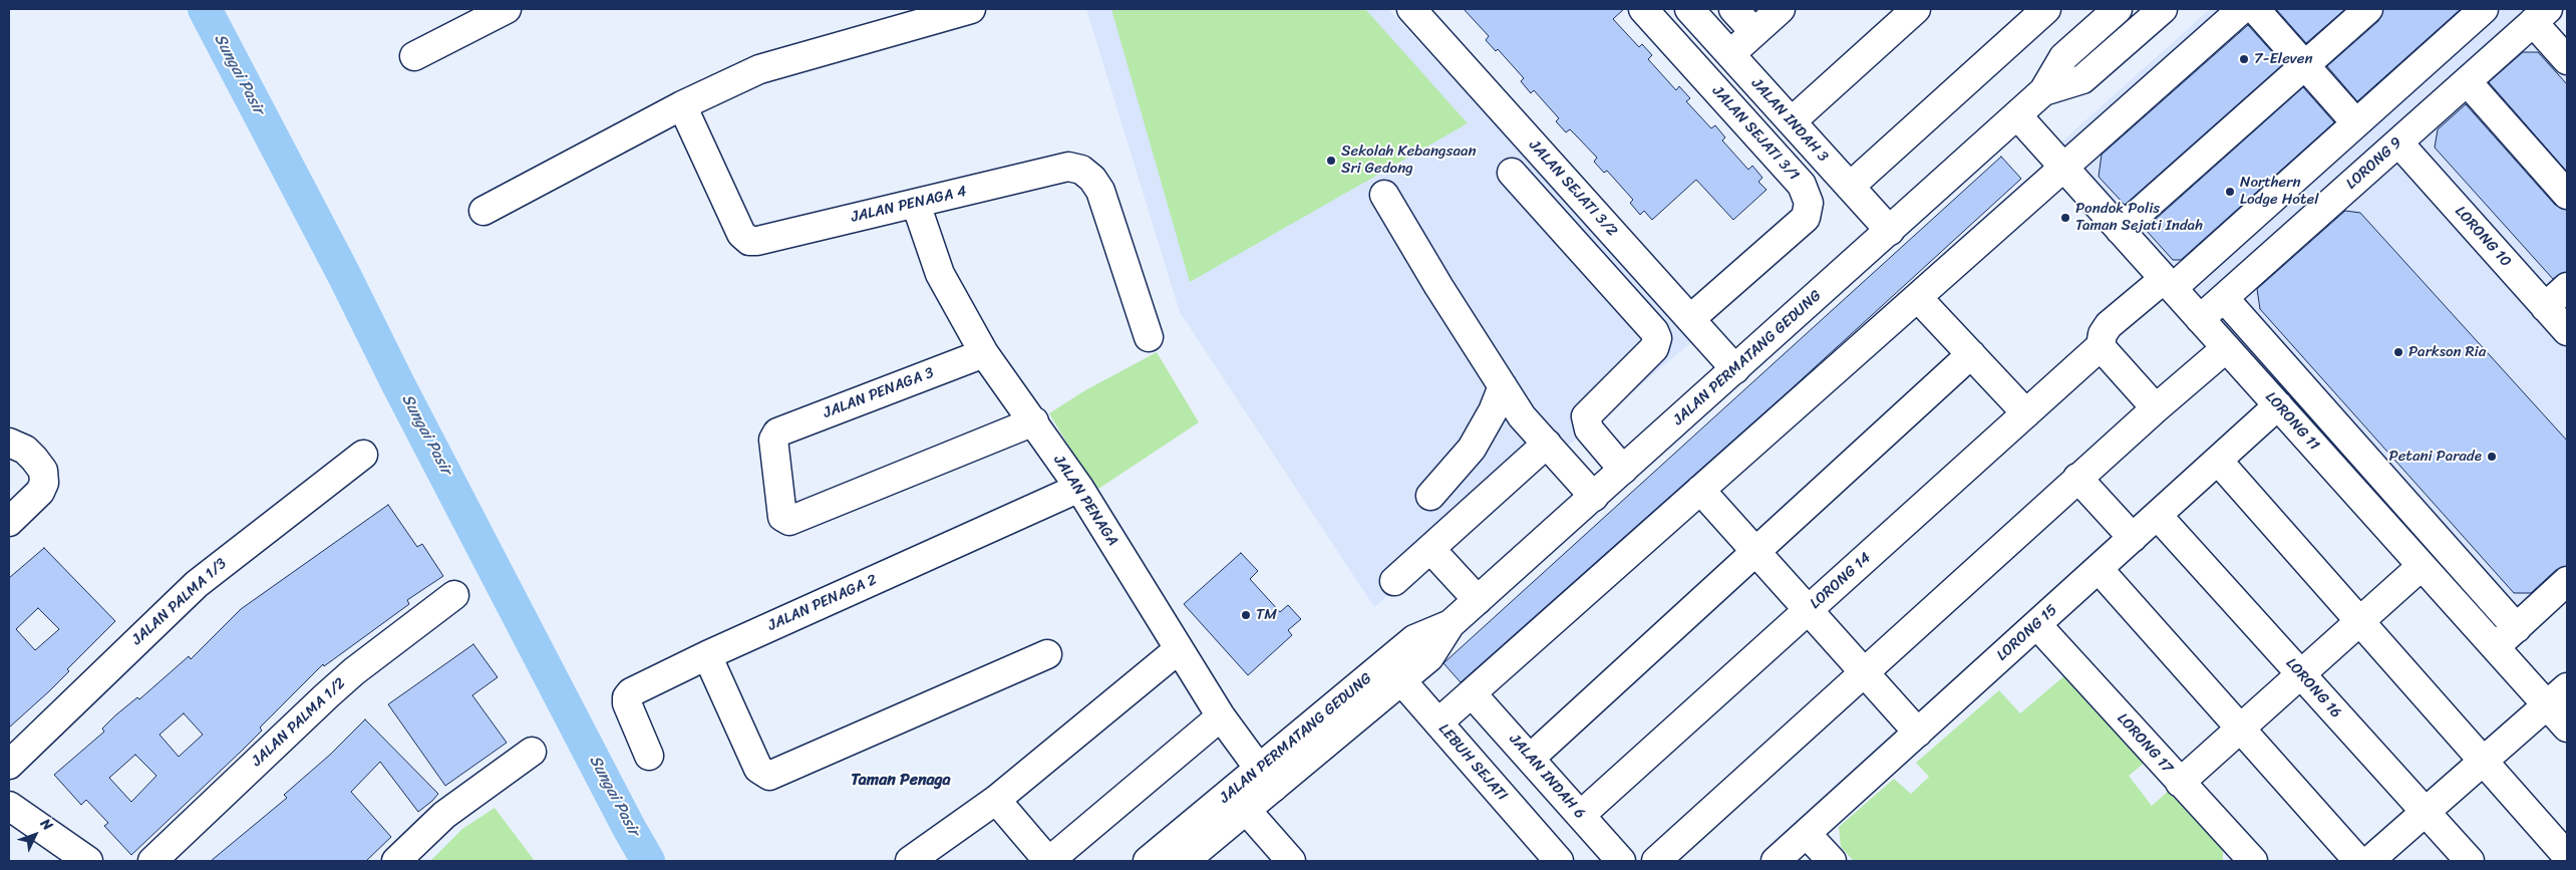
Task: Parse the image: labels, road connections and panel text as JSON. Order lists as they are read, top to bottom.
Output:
{
  "streets": {
    "street": [
      "JALAN INDAH 3",
      "JALAN SEJATI 3/1",
      "LORONG 9",
      "JALAN SEJATI 3/2",
      "JALAN PENAGA 4",
      "LORONG 10",
      "JALAN PERMATANG GEDUNG",
      "JALAN PENAGA 3",
      "LORONG 11",
      "JALAN PENAGA",
      "LORONG 14",
      "JALAN PALMA 1/3",
      "JALAN PENAGA 2",
      "LORONG 15",
      "LORONG 16",
      "JALAN PALMA 1/2",
      "LORONG 17",
      "LEBUH SEJATI",
      "JALAN INDAH 6"
    ]
  },
  "crossings": [
    ["JALAN INDAH 3", "JALAN PERMATANG GEDUNG"],
    ["JALAN SEJATI 3/1", "JALAN SEJATI 3/2"],
    ["LORONG 9", "LORONG 10"],
    ["LORONG 9", "LORONG 11"],
    ["JALAN SEJATI 3/2", "JALAN PERMATANG GEDUNG"],
    ["JALAN PENAGA 4", "JALAN PENAGA"],
    ["JALAN PERMATANG GEDUNG", "LORONG 11"],
    ["JALAN PERMATANG GEDUNG", "JALAN PENAGA"],
    ["JALAN PERMATANG GEDUNG", "LEBUH SEJATI"],
    ["JALAN PENAGA 3", "JALAN PENAGA"],
    ["LORONG 11", "LORONG 15"],
    ["JALAN PENAGA", "JALAN PENAGA 2"],
    ["LORONG 14", "JALAN INDAH 6"],
    ["LORONG 15", "LORONG 16"],
    ["LORONG 15", "LORONG 17"]
  ],
  "districts": ["Taman Penaga"],
  "water": ["Sungai Pasir"],
  "places": [
    "7-Eleven",
    "Sekolah Kebangsaan Sri Gedong",
    "Northern Lodge Hotel",
    "Pondok Polis Taman Sejati Indah",
    "Parkson Ria",
    "Petani Parade",
    "TM"
  ],
  "north": "top right"
}
